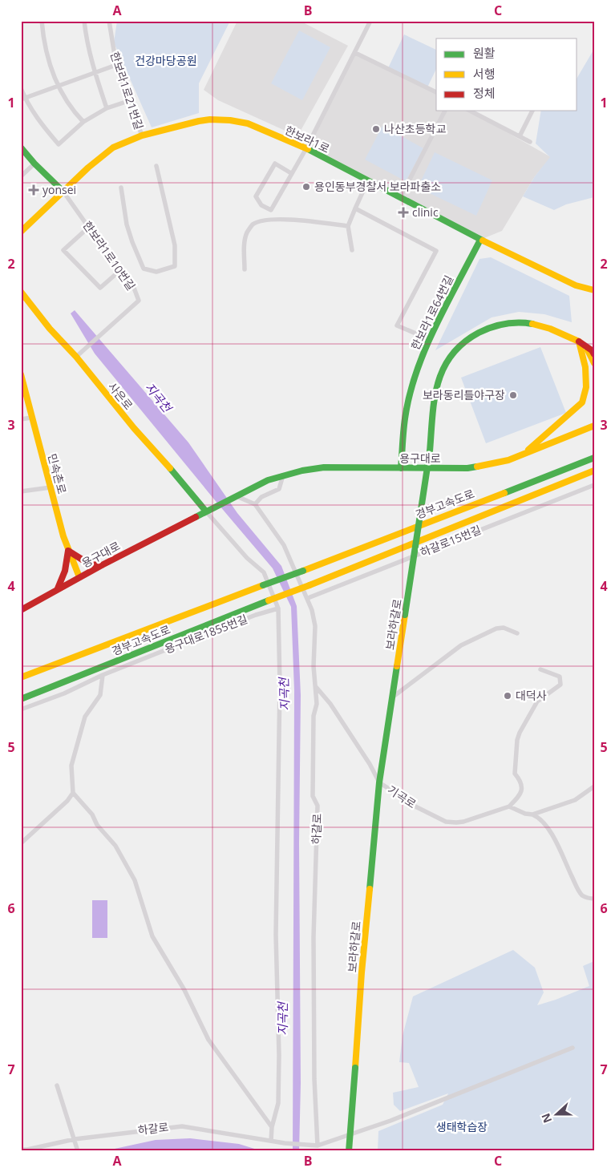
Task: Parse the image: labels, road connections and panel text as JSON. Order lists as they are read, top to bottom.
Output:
{
  "streets": {
    "main road": [
      "한보라1로",
      "한보라1로64번길",
      "사은로",
      "용구대로",
      "민속촌로",
      "경부고속도로",
      "보라하갈로"
    ],
    "street": [
      "한보라1로21번길",
      "한보라1로10번길",
      "하갈로15번길",
      "용구대로1855번길",
      "기곡로",
      "하갈로"
    ]
  },
  "crossings": [
    ["한보라1로21번길", "한보라1로"],
    ["한보라1로", "한보라1로10번길"],
    ["한보라1로", "한보라1로64번길"],
    ["한보라1로10번길", "사은로"],
    ["한보라1로64번길", "용구대로"],
    ["사은로", "용구대로"],
    ["용구대로", "민속촌로"],
    ["하갈로15번길", "하갈로"],
    ["보라하갈로", "기곡로"],
    ["기곡로", "하갈로"]
  ],
  "water": ["지곡천"],
  "parks": ["건강마당공원", "생태학습장"],
  "places": {
    "other": [
      "나산초등학교",
      "용인동부경찰서 보라파출소",
      "보라동리틀야구장",
      "대덕사"
    ],
    "health": ["yonsei", "clinic"]
  },
  "legend": ["원활", "서행", "정체"],
  "north": "left",
  "grid": {
    "columns": ["A", "B", "C"],
    "rows": [
      "1",
      "2",
      "3",
      "4",
      "5",
      "6",
      "7"
    ]
  }
}
